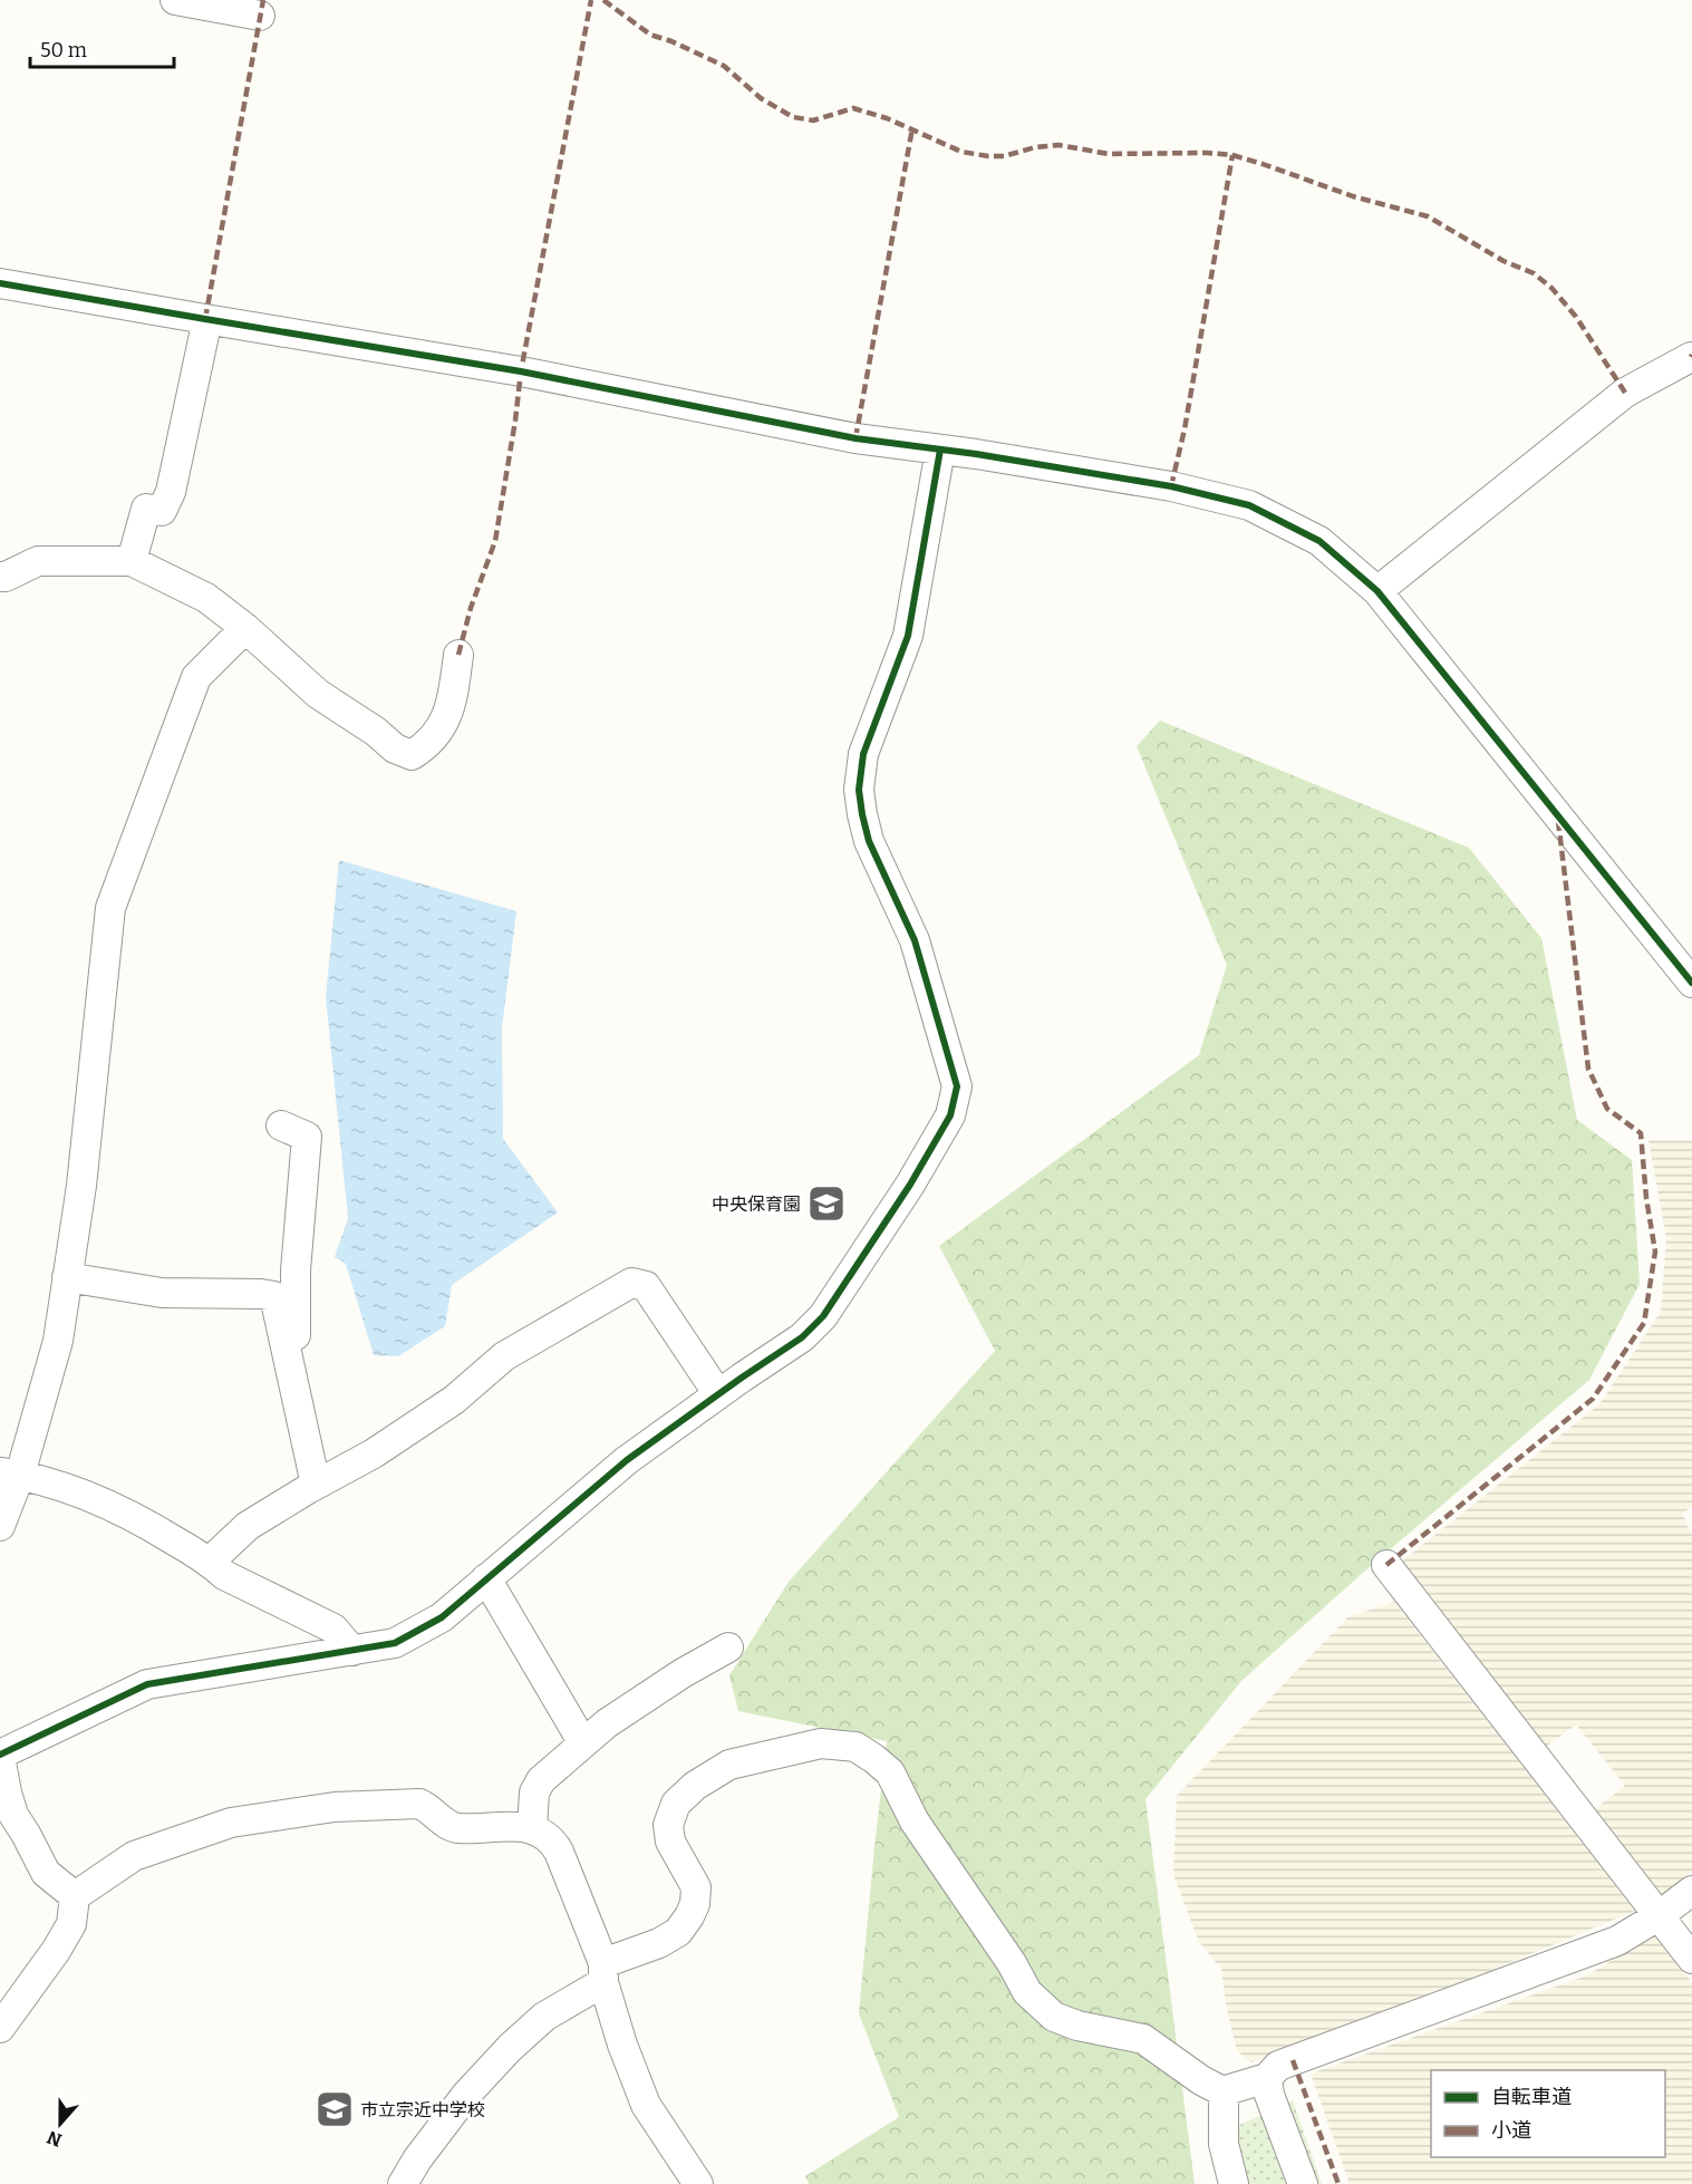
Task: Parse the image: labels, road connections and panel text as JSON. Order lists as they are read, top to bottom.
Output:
{
  "places": {
    "school or university": ["中央保育園", "市立宗近中学校"]
  },
  "legend": ["自転車道", "小道"],
  "scale_bar": "50 m",
  "north": "bottom"
}
